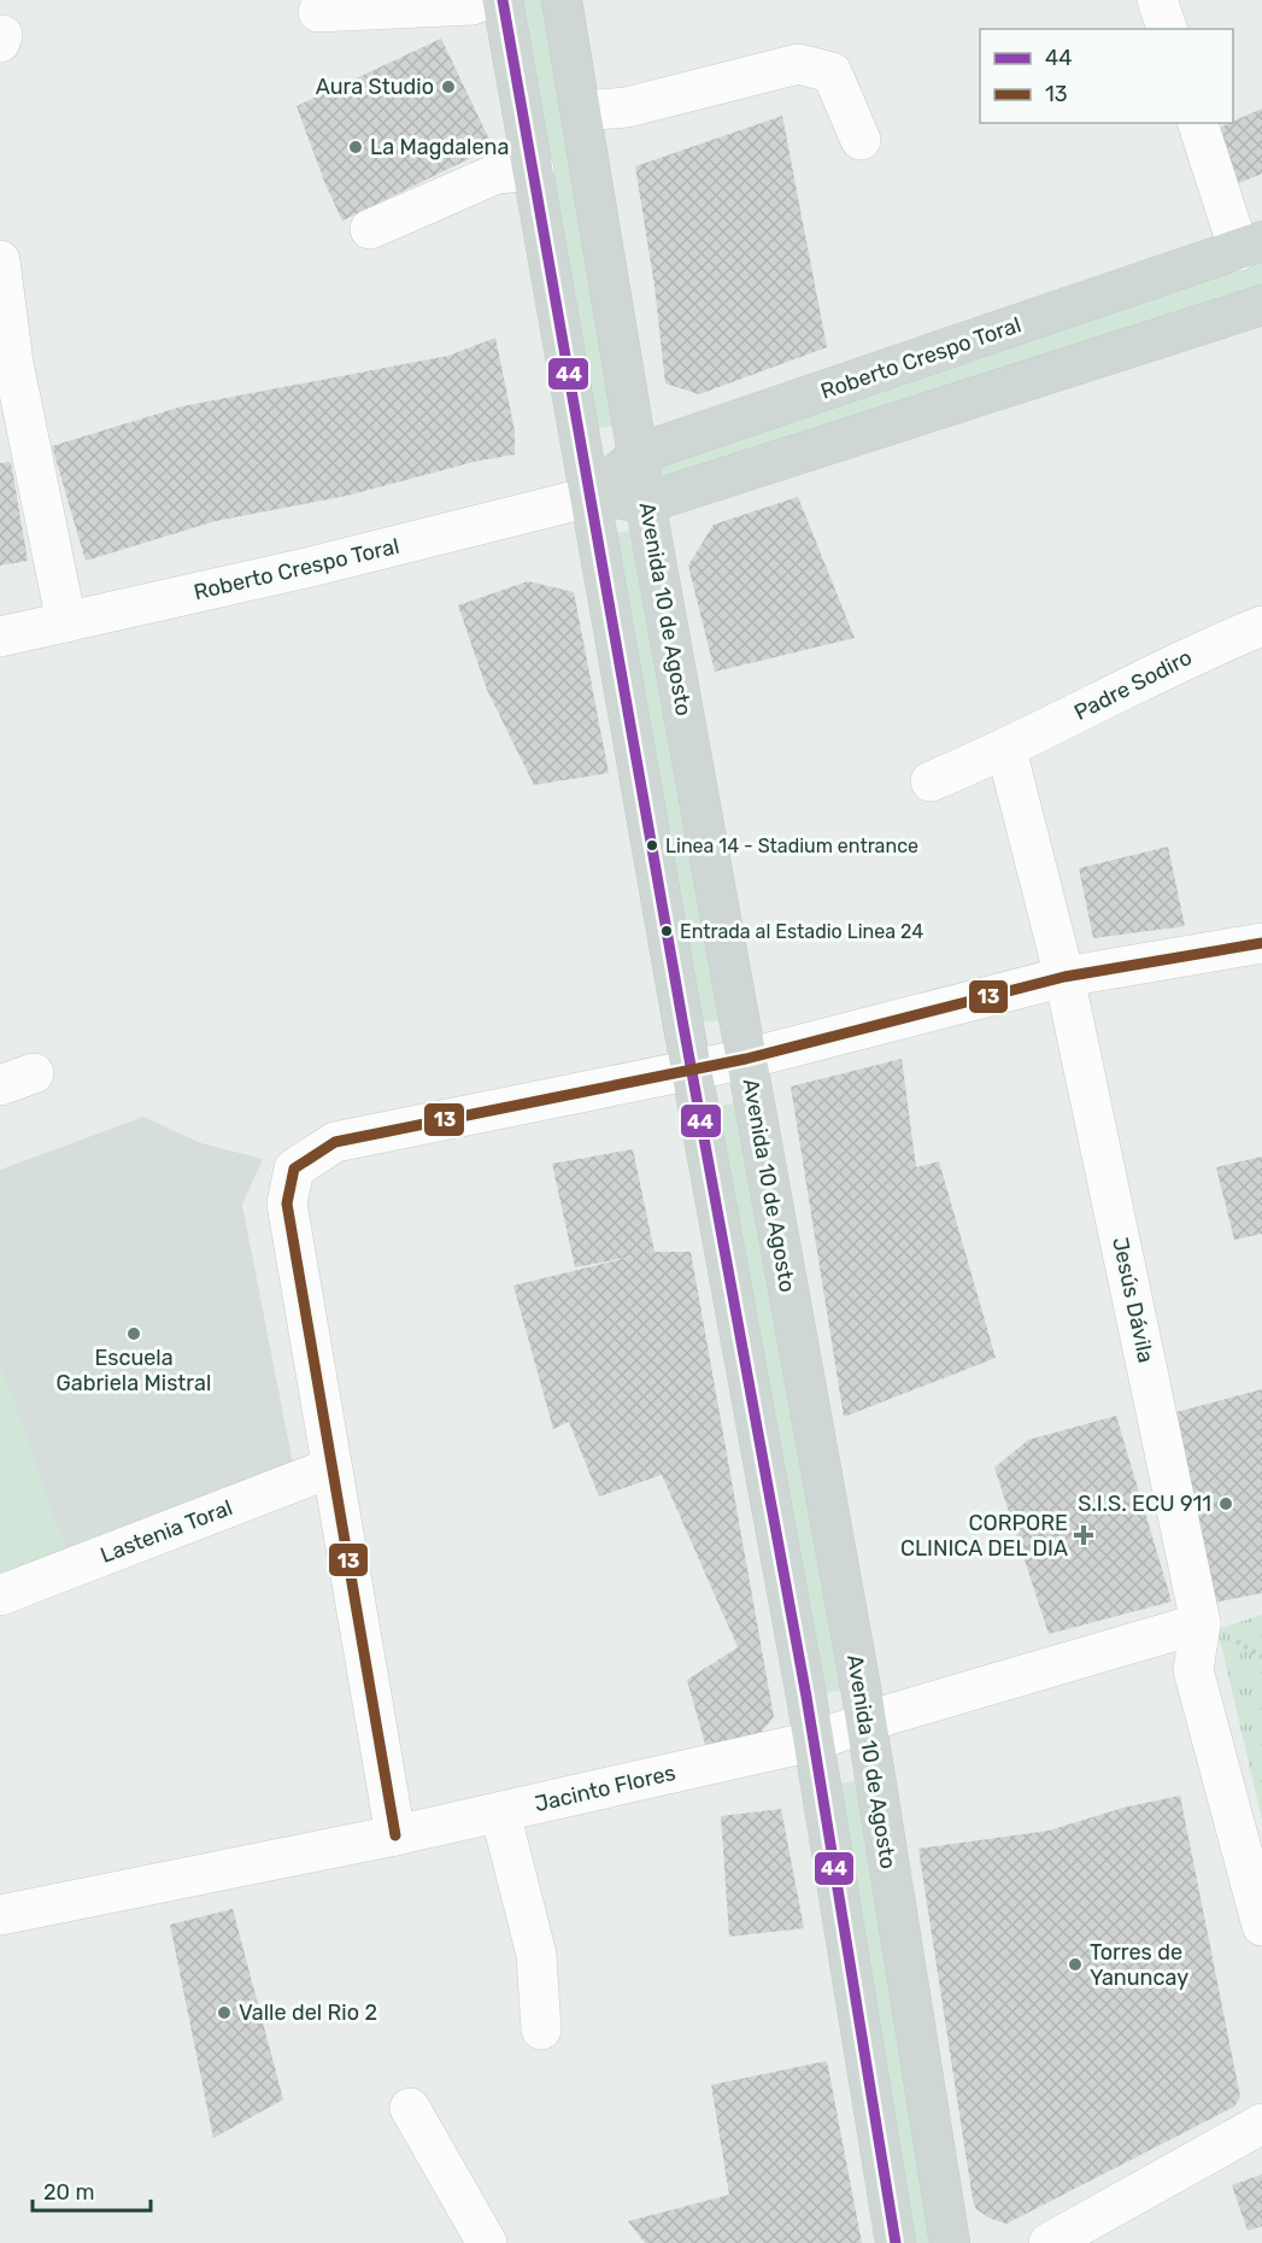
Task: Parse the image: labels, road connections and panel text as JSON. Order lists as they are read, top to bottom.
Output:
{
  "streets": {
    "main road": ["Roberto Crespo Toral", "Avenida 10 de Agosto"],
    "street": [
      "Padre Sodiro",
      "Jesús Dávila",
      "Lastenia Toral",
      "Jacinto Flores"
    ]
  },
  "crossings": [
    ["Roberto Crespo Toral", "Avenida 10 de Agosto"],
    ["Avenida 10 de Agosto", "Jacinto Flores"],
    ["Jesús Dávila", "Jacinto Flores"]
  ],
  "places": {
    "other": [
      "Aura Studio",
      "La Magdalena",
      "Linea 14 - Stadium entrance",
      "Entrada al Estadio Linea 24",
      "Escuela Gabriela Mistral",
      "S.I.S. ECU 911",
      "Torres de Yanuncay",
      "Valle del Rio 2"
    ],
    "health": ["CORPORE CLINICA DEL DIA"]
  },
  "lines": ["transit line 44", "transit line 13"],
  "legend": ["44", "13"],
  "scale_bar": "20 m"
}
